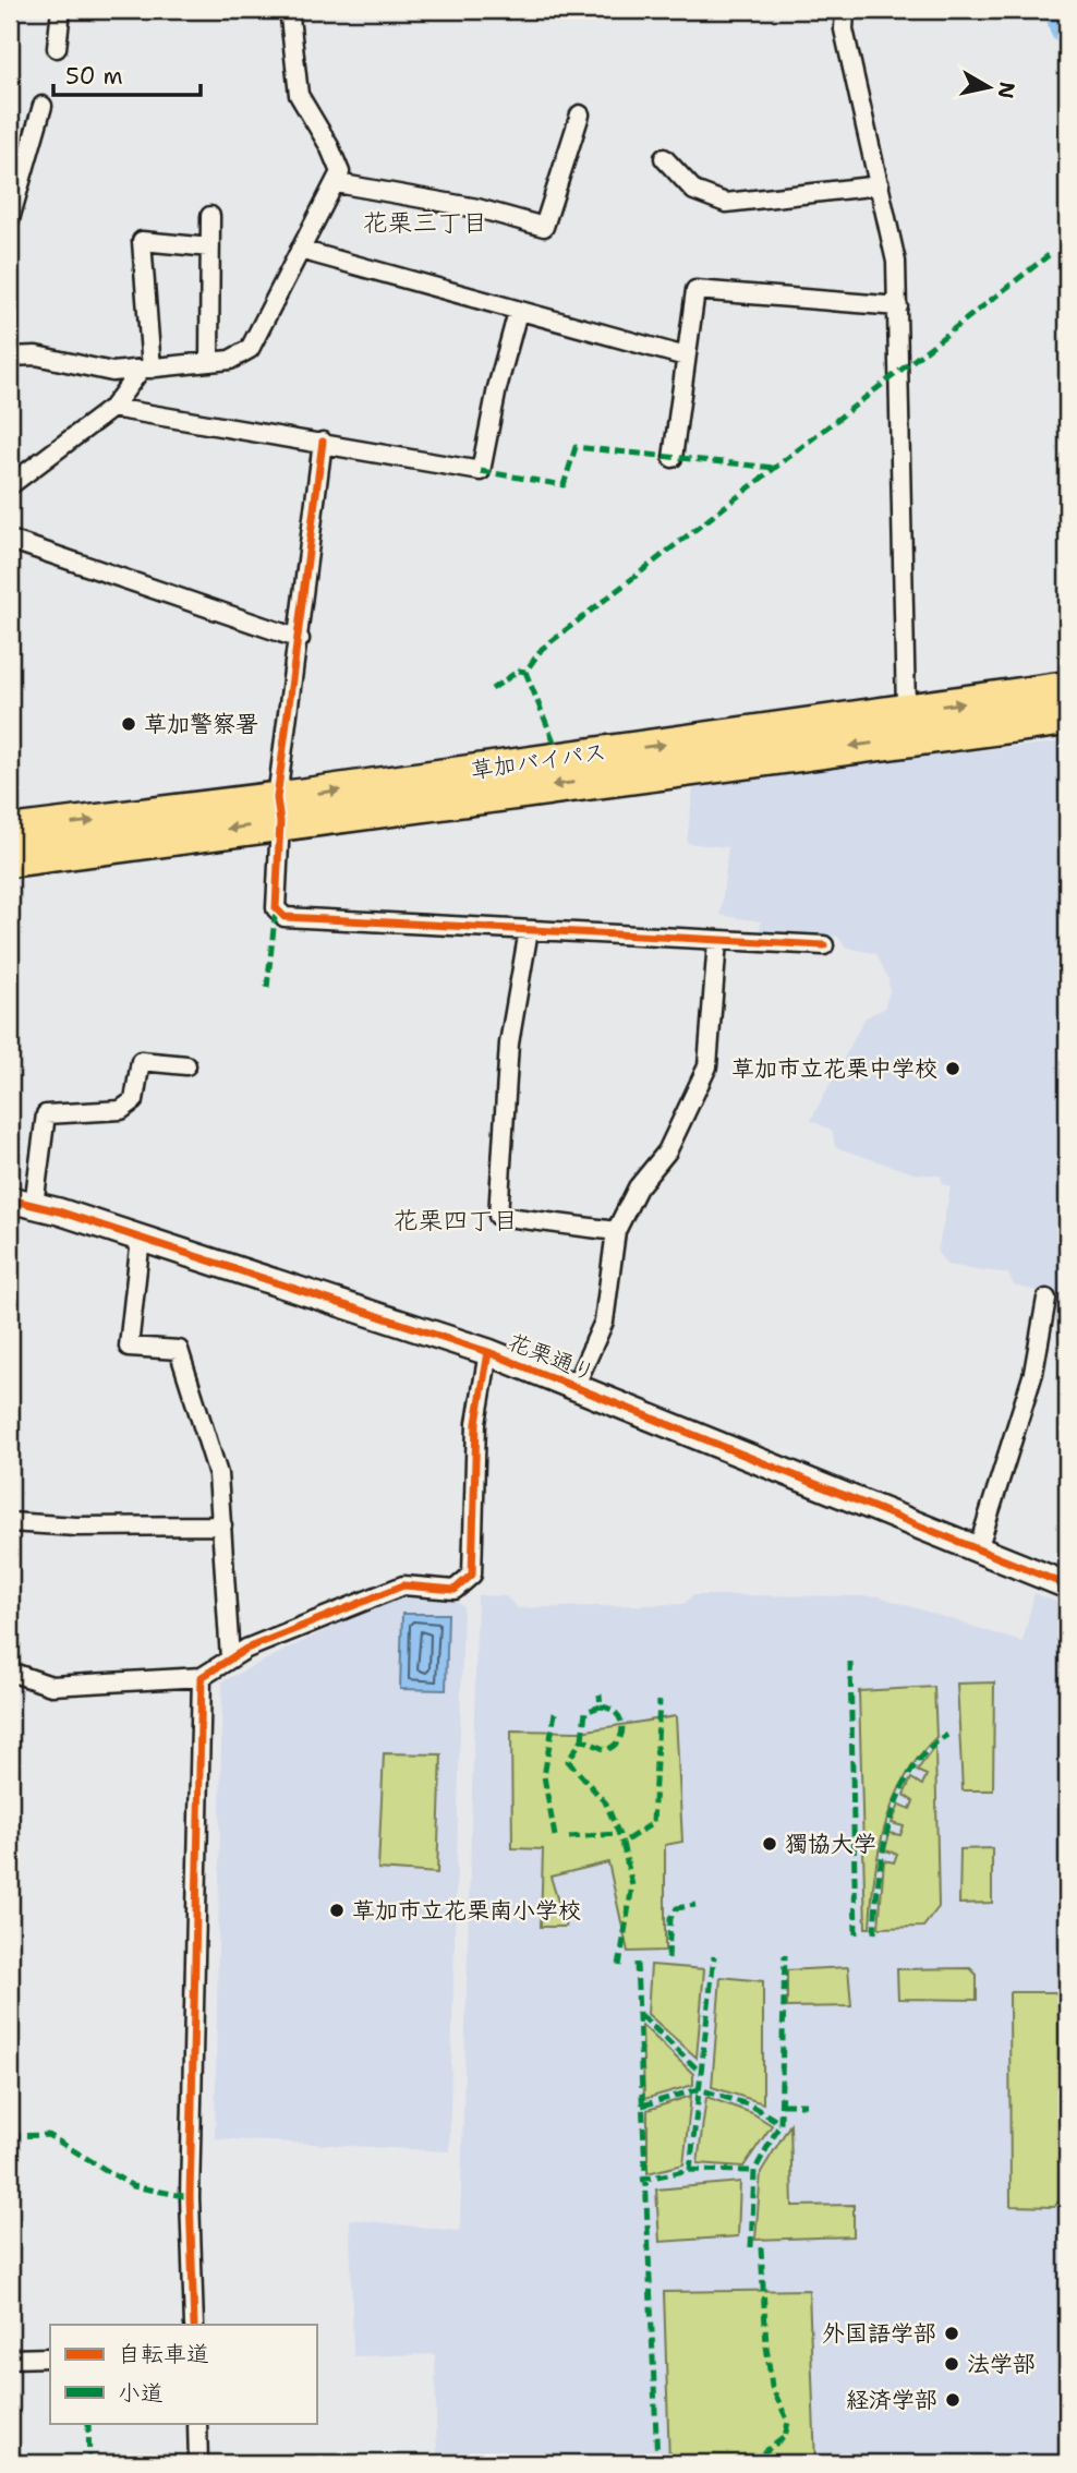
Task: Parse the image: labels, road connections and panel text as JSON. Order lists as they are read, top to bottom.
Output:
{
  "streets": {
    "highway": ["草加バイパス"],
    "street": ["花栗通り"]
  },
  "districts": ["花栗三丁目", "花栗四丁目"],
  "places": [
    "草加警察署",
    "草加市立花栗中学校",
    "獨協大学",
    "草加市立花栗南小学校",
    "外国語学部",
    "法学部",
    "経済学部"
  ],
  "legend": ["自転車道", "小道"],
  "scale_bar": "50 m",
  "north": "right"
}
